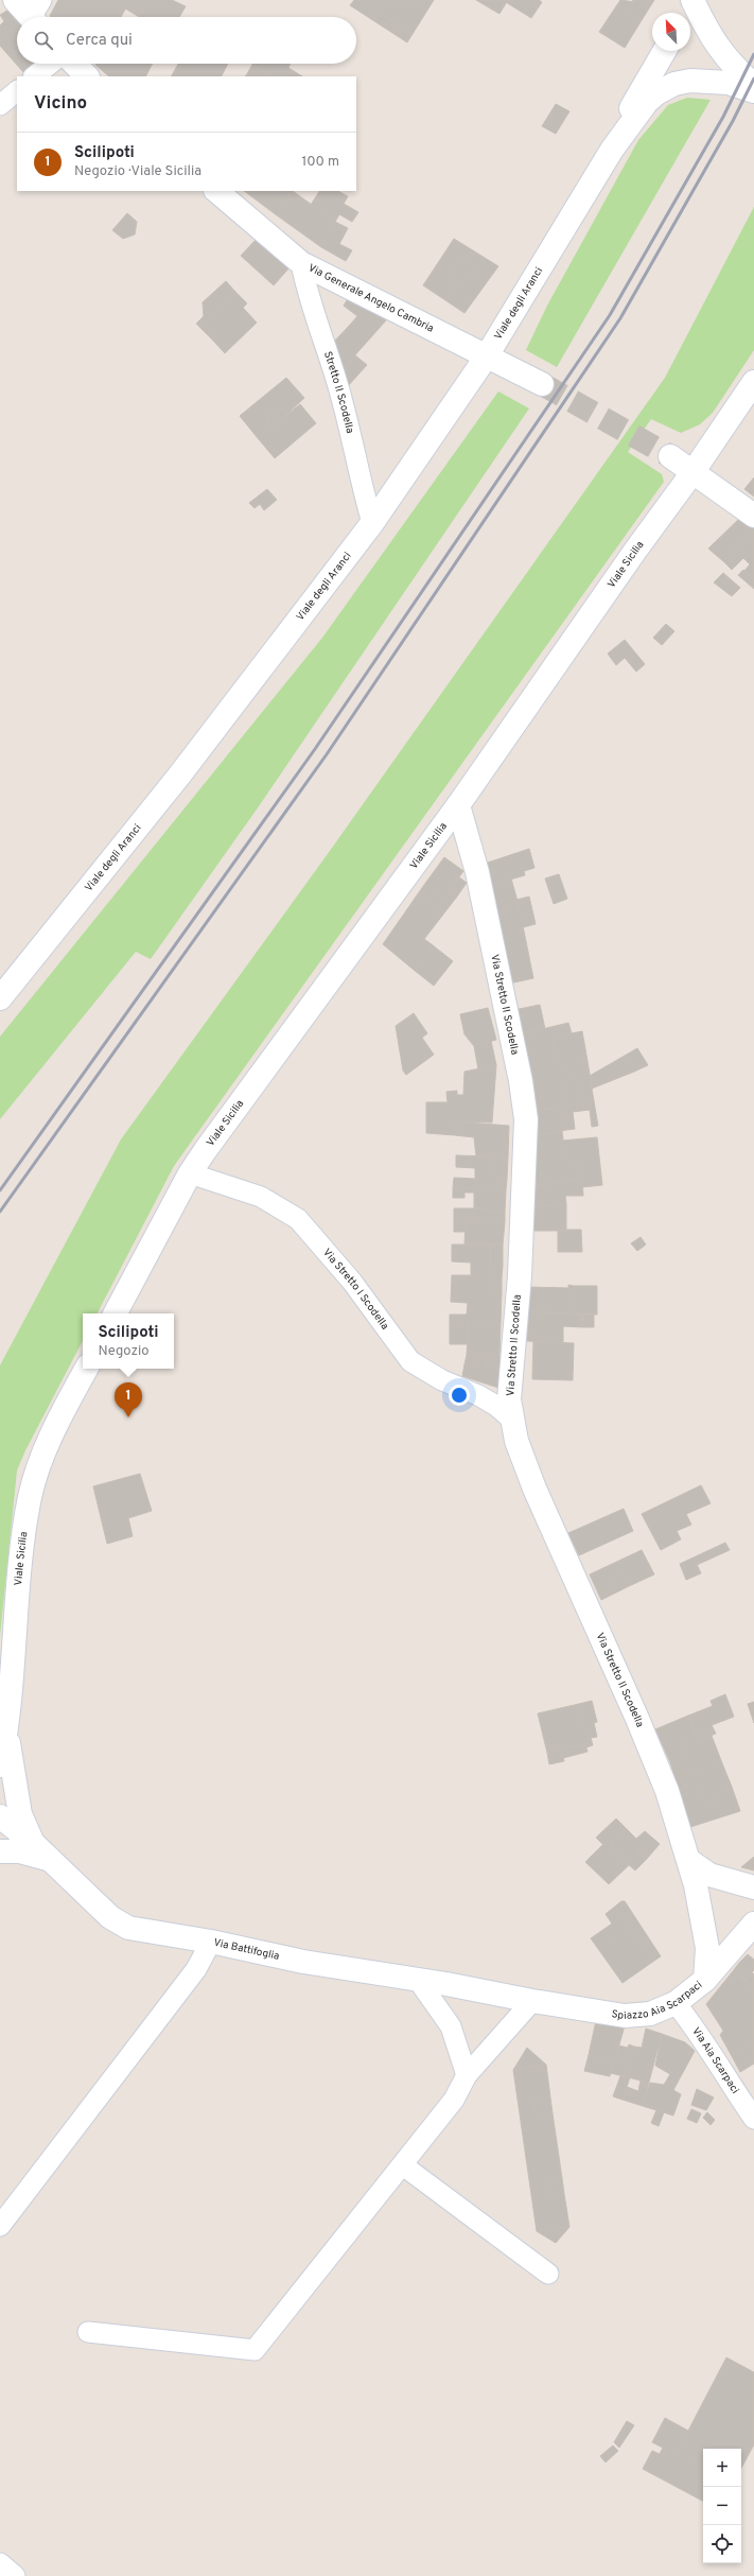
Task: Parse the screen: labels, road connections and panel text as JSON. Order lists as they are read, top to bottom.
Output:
{
  "streets": {
    "street": [
      "Via Generale Angelo Cambria",
      "Viale degli Aranci",
      "Stretto II Scodella",
      "Viale Sicilia",
      "Via Stretto II Scodella",
      "Via Stretto I Scodella",
      "Via Battifoglia",
      "Spiazzo Aia Scarpaci",
      "Via Aia Scarpaci"
    ]
  },
  "crossings": [
    ["Via Generale Angelo Cambria", "Viale degli Aranci"],
    ["Via Generale Angelo Cambria", "Stretto II Scodella"],
    ["Viale degli Aranci", "Stretto II Scodella"],
    ["Viale Sicilia", "Via Stretto II Scodella"],
    ["Viale Sicilia", "Via Stretto I Scodella"],
    ["Via Stretto II Scodella", "Via Stretto I Scodella"],
    ["Via Stretto II Scodella", "Spiazzo Aia Scarpaci"],
    ["Via Battifoglia", "Spiazzo Aia Scarpaci"],
    ["Spiazzo Aia Scarpaci", "Via Aia Scarpaci"]
  ],
  "north": "top left",
  "page": {
    "search": "Cerca qui",
    "heading": "Vicino",
    "list": [
      {
        "mark": "1",
        "name": "Scilipoti",
        "note": "Negozio · Viale Sicilia",
        "value": "100 m"
      }
    ],
    "popup": ["Scilipoti", "Negozio"],
    "pins": "1",
    "map_buttons": ["+", "−"]
  }
}
